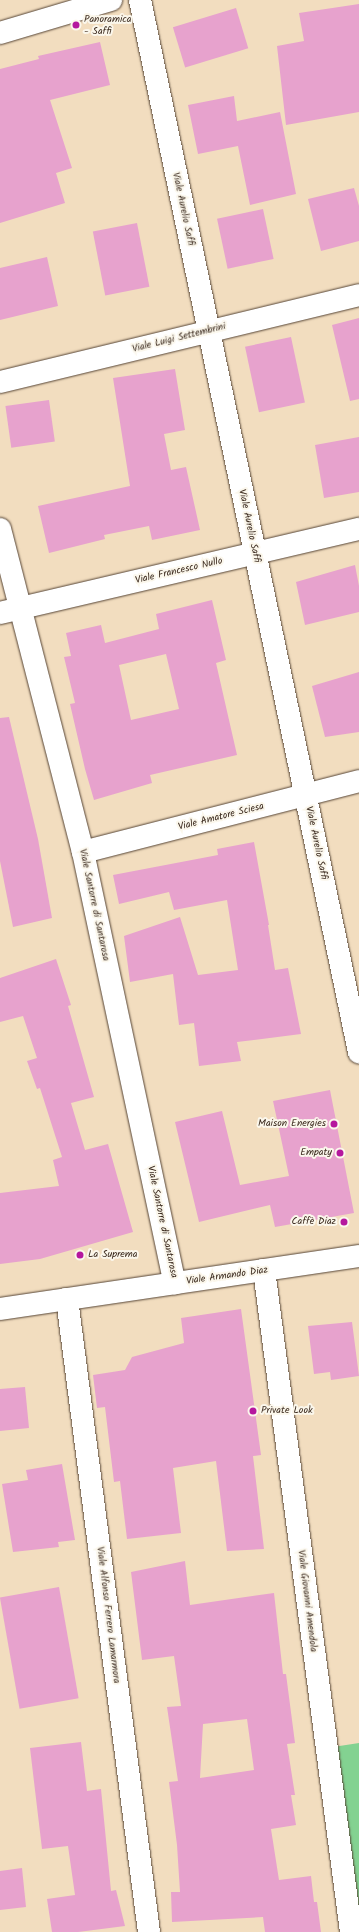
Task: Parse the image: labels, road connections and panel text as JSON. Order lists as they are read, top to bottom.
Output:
{
  "streets": {
    "street": [
      "Viale Aurelio Saffi",
      "Viale Luigi Settembrini",
      "Viale Francesco Nullo",
      "Viale Amatore Sciesa",
      "Viale Santorre di Santarosa",
      "Viale Armando Diaz",
      "Viale Giovanni Amendola",
      "Viale Alfonso Ferrero Lamarmora"
    ]
  },
  "crossings": [
    ["Viale Aurelio Saffi", "Viale Luigi Settembrini"],
    ["Viale Aurelio Saffi", "Viale Francesco Nullo"],
    ["Viale Aurelio Saffi", "Viale Amatore Sciesa"],
    ["Viale Francesco Nullo", "Viale Santorre di Santarosa"],
    ["Viale Amatore Sciesa", "Viale Santorre di Santarosa"],
    ["Viale Santorre di Santarosa", "Viale Armando Diaz"],
    ["Viale Armando Diaz", "Viale Giovanni Amendola"],
    ["Viale Armando Diaz", "Viale Alfonso Ferrero Lamarmora"]
  ],
  "places": [
    "Panoramica - Saffi",
    "Maison Energies",
    "Empaty",
    "Caffè Diaz",
    "La Suprema",
    "Private Look"
  ]
}
